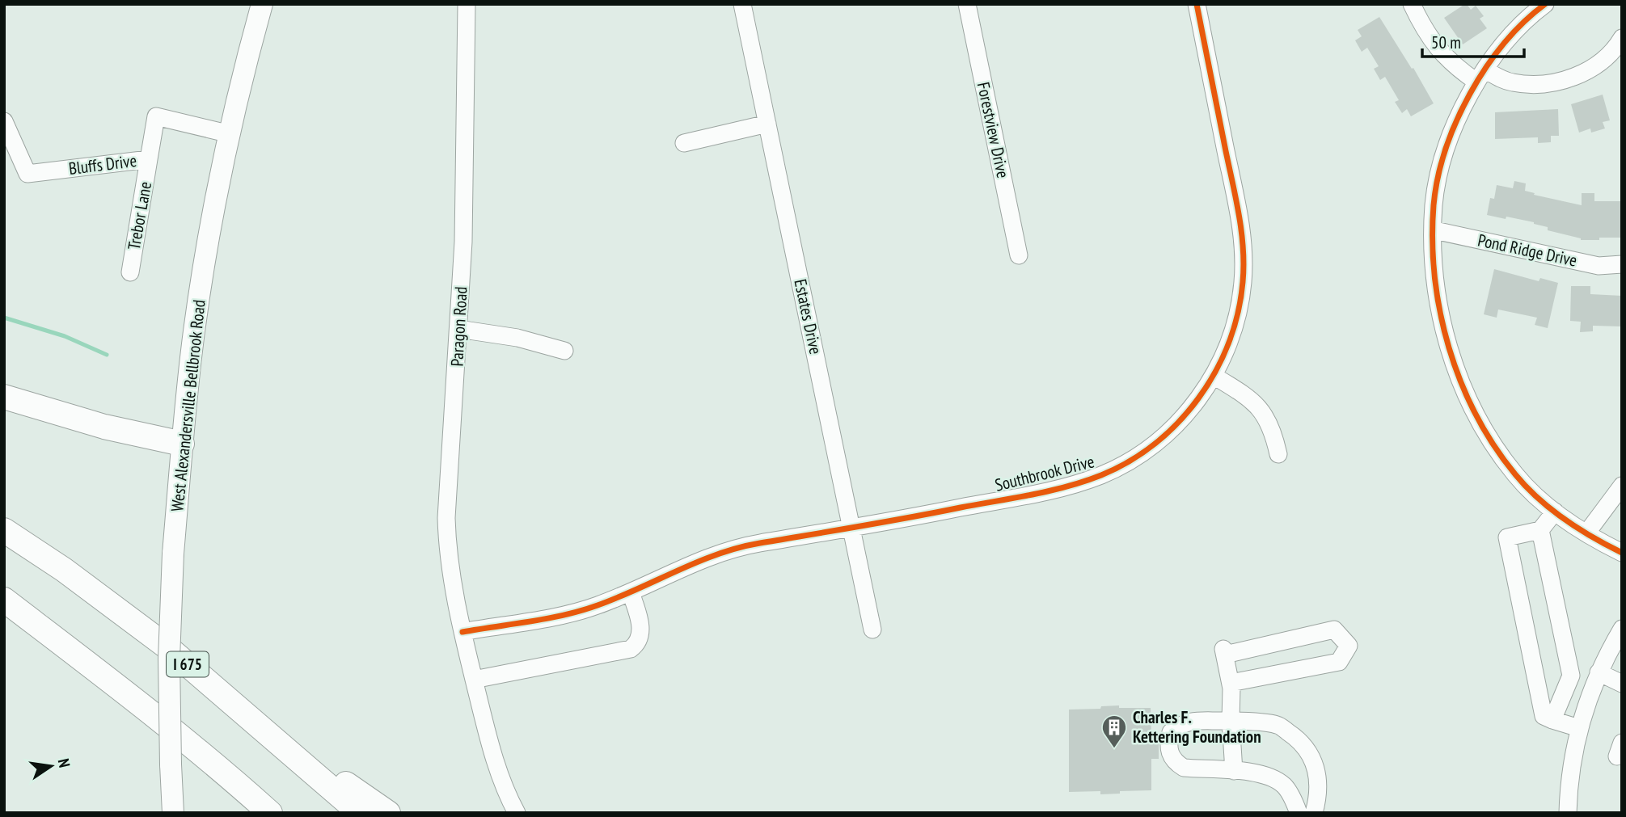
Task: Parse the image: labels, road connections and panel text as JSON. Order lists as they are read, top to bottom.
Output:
{
  "streets": {
    "highway": ["I 675"],
    "main road": ["West Alexandersville Bellbrook Road"],
    "street": [
      "Forestview Drive",
      "Bluffs Drive",
      "Trebor Lane",
      "Pond Ridge Drive",
      "Estates Drive",
      "Paragon Road",
      "Southbrook Drive"
    ]
  },
  "crossings": [
    ["Bluffs Drive", "Trebor Lane"],
    ["Bluffs Drive", "West Alexandersville Bellbrook Road"],
    ["Estates Drive", "Southbrook Drive"],
    ["Paragon Road", "Southbrook Drive"]
  ],
  "places": {
    "building": ["Charles F. Kettering Foundation"]
  },
  "scale_bar": "50 m",
  "north": "right"
}
